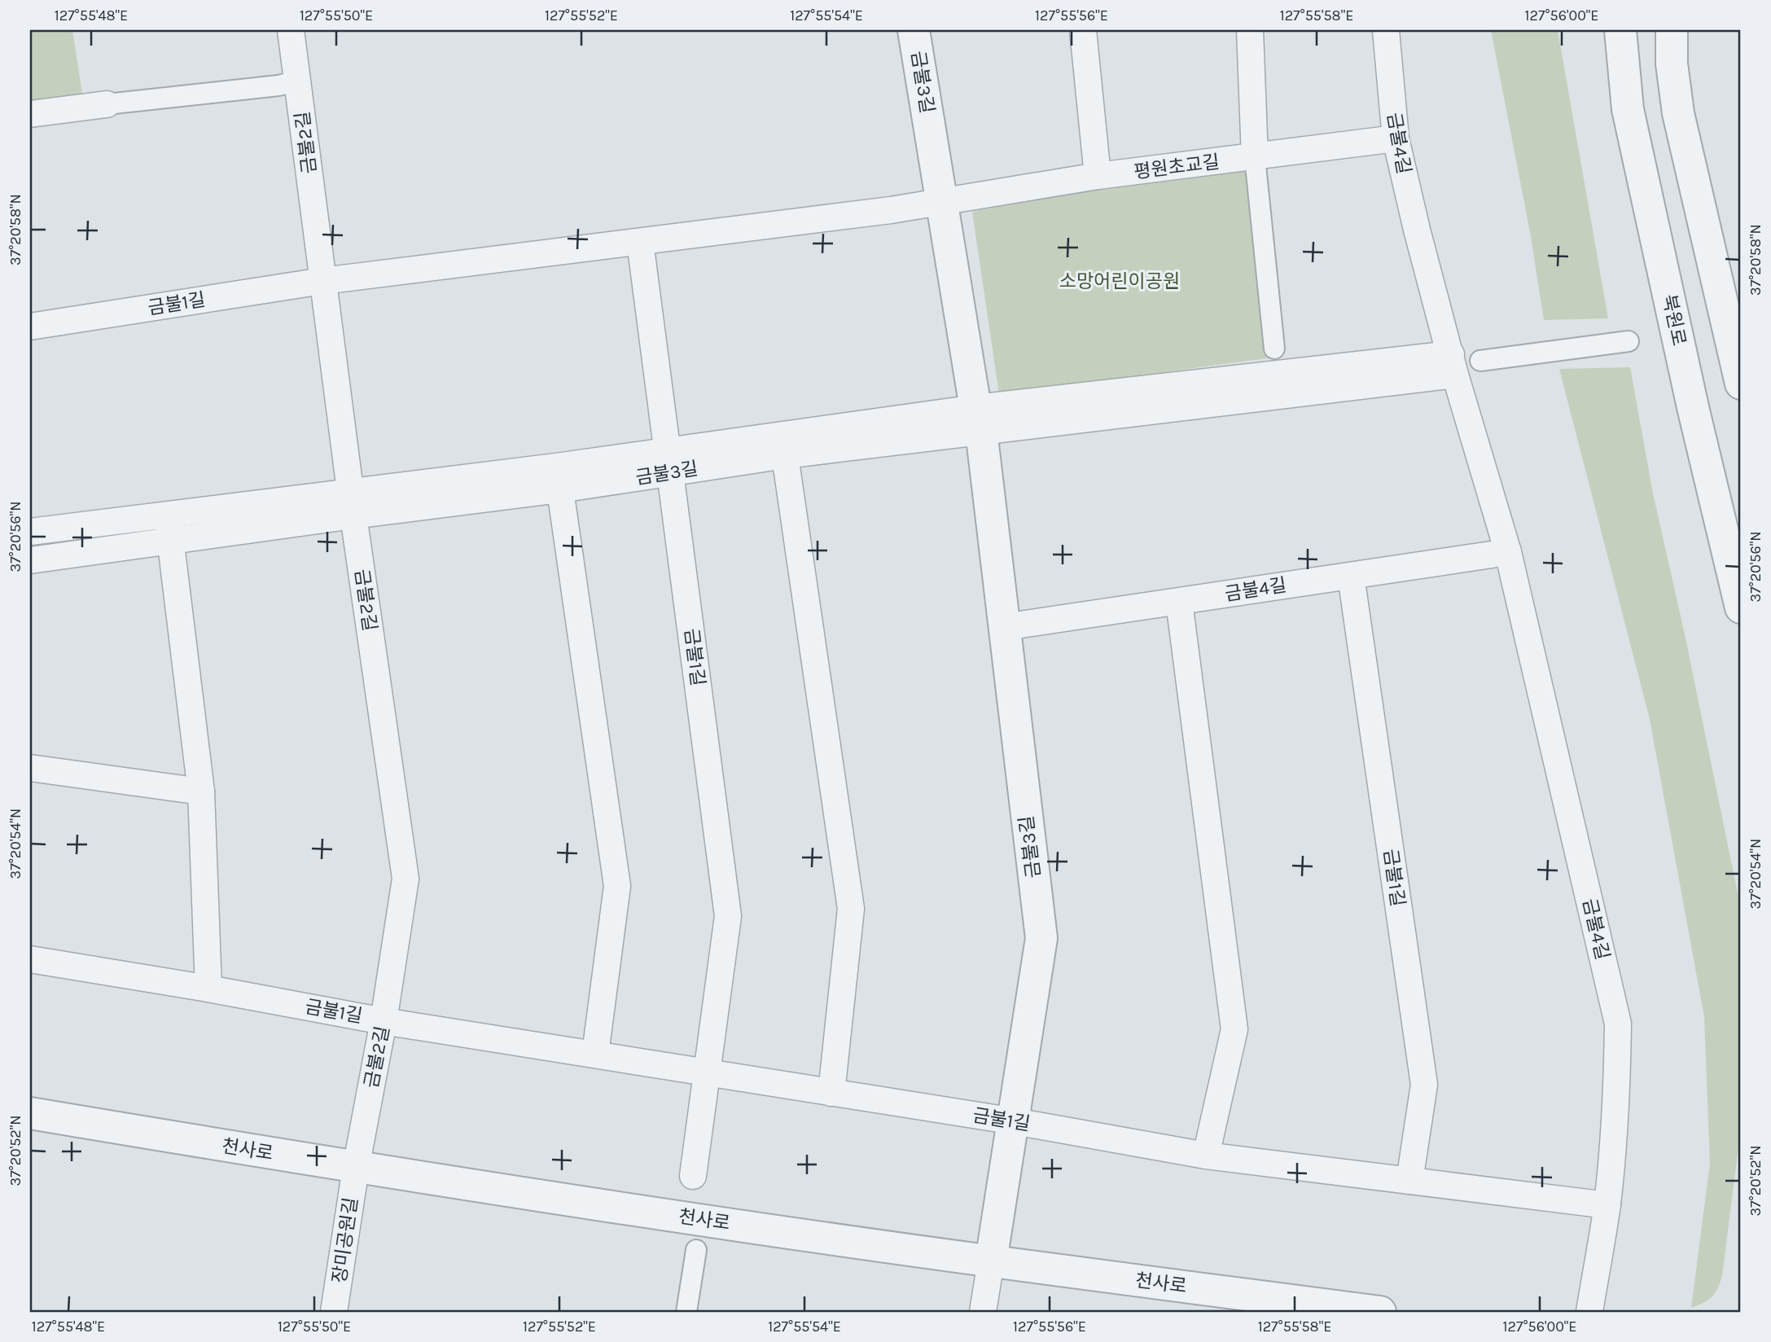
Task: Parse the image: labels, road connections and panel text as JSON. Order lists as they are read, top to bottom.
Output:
{
  "streets": {
    "street": [
      "금불3길",
      "금불2길",
      "금불4길",
      "평원초교길",
      "금불1길",
      "북원로",
      "천사로",
      "장미공원길"
    ]
  },
  "crossings": [
    ["금불3길", "금불2길"],
    ["금불3길", "금불4길"],
    ["금불3길", "평원초교길"],
    ["금불3길", "금불1길"],
    ["금불3길", "천사로"],
    ["금불2길", "금불1길"],
    ["금불2길", "천사로"],
    ["금불2길", "장미공원길"],
    ["금불4길", "평원초교길"],
    ["금불4길", "금불1길"],
    ["천사로", "장미공원길"]
  ],
  "parks": ["소망어린이공원"],
  "coordinates": [
    "127°55'48\"E",
    "127°55'50\"E",
    "127°55'52\"E",
    "127°55'54\"E",
    "127°55'56\"E",
    "127°55'58\"E",
    "127°56'00\"E",
    "37°20'58\"N",
    "37°20'56\"N",
    "37°20'54\"N",
    "37°20'52\"N"
  ]
}
